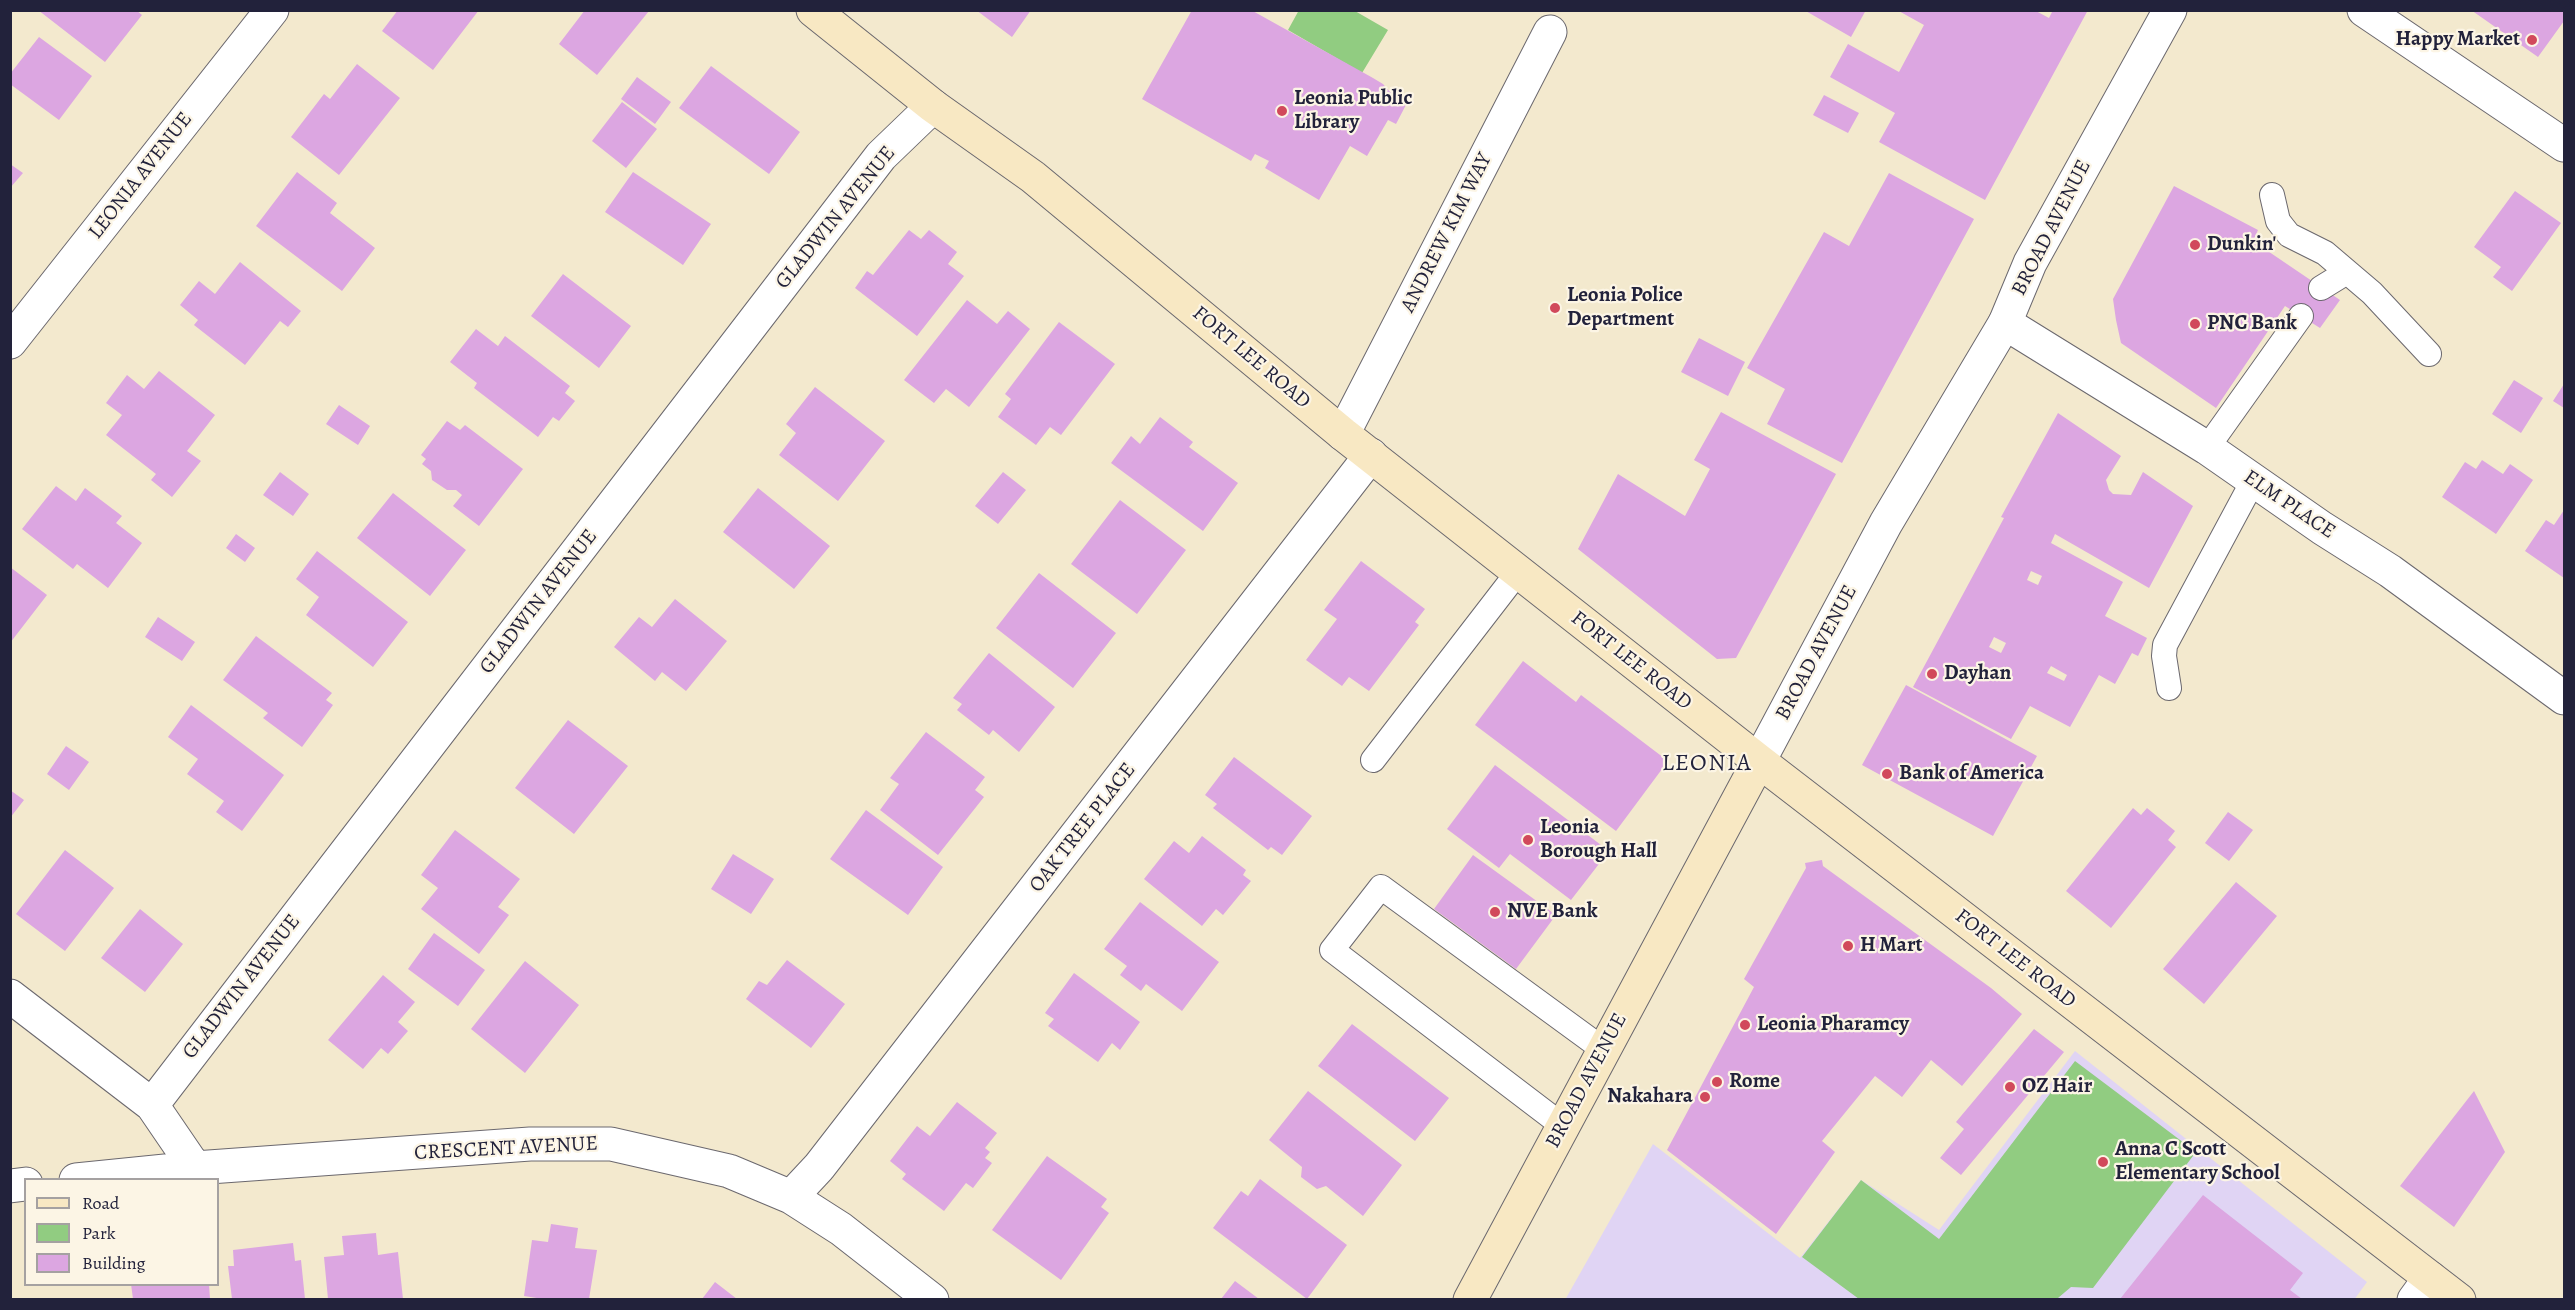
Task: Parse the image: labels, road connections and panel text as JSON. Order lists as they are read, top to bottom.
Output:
{
  "streets": {
    "main road": ["BROAD AVENUE", "FORT LEE ROAD"],
    "street": [
      "LEONIA AVENUE",
      "GLADWIN AVENUE",
      "ANDREW KIM WAY",
      "ELM PLACE",
      "OAK TREE PLACE",
      "CRESCENT AVENUE"
    ]
  },
  "crossings": [
    ["GLADWIN AVENUE", "FORT LEE ROAD"],
    ["BROAD AVENUE", "FORT LEE ROAD"],
    ["BROAD AVENUE", "ELM PLACE"],
    ["ANDREW KIM WAY", "FORT LEE ROAD"],
    ["FORT LEE ROAD", "OAK TREE PLACE"],
    ["OAK TREE PLACE", "CRESCENT AVENUE"]
  ],
  "districts": ["LEONIA"],
  "places": [
    "Happy Market",
    "Leonia Public Library",
    "Dunkin'",
    "Leonia Police Department",
    "PNC Bank",
    "Dayhan",
    "Bank of America",
    "Leonia Borough Hall",
    "NVE Bank",
    "H Mart",
    "Leonia Pharamcy",
    "Rome",
    "OZ Hair",
    "Nakahara",
    "Anna C Scott Elementary School"
  ],
  "legend": ["Road", "Park", "Building"]
}
